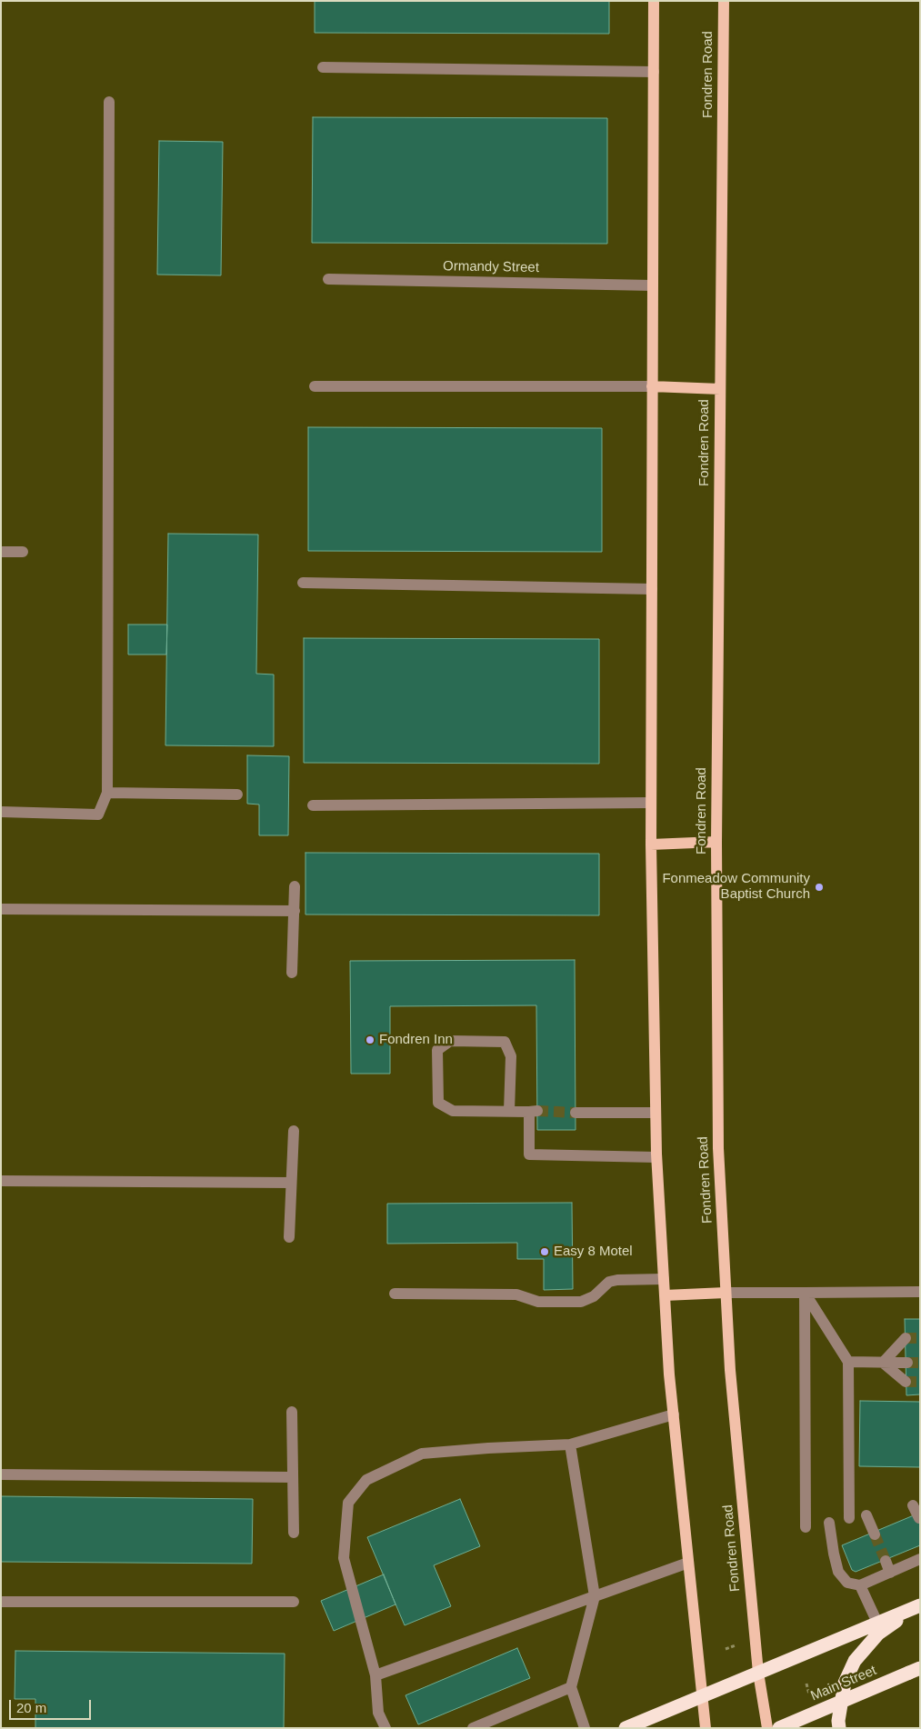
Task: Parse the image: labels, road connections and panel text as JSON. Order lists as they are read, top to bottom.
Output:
{
  "streets": {
    "highway": ["Main Street"],
    "main road": ["Fondren Road"],
    "street": ["Ormandy Street"]
  },
  "places": ["Fonmeadow Community Baptist Church", "Fondren Inn", "Easy 8 Motel"],
  "scale_bar": "20 m"
}
